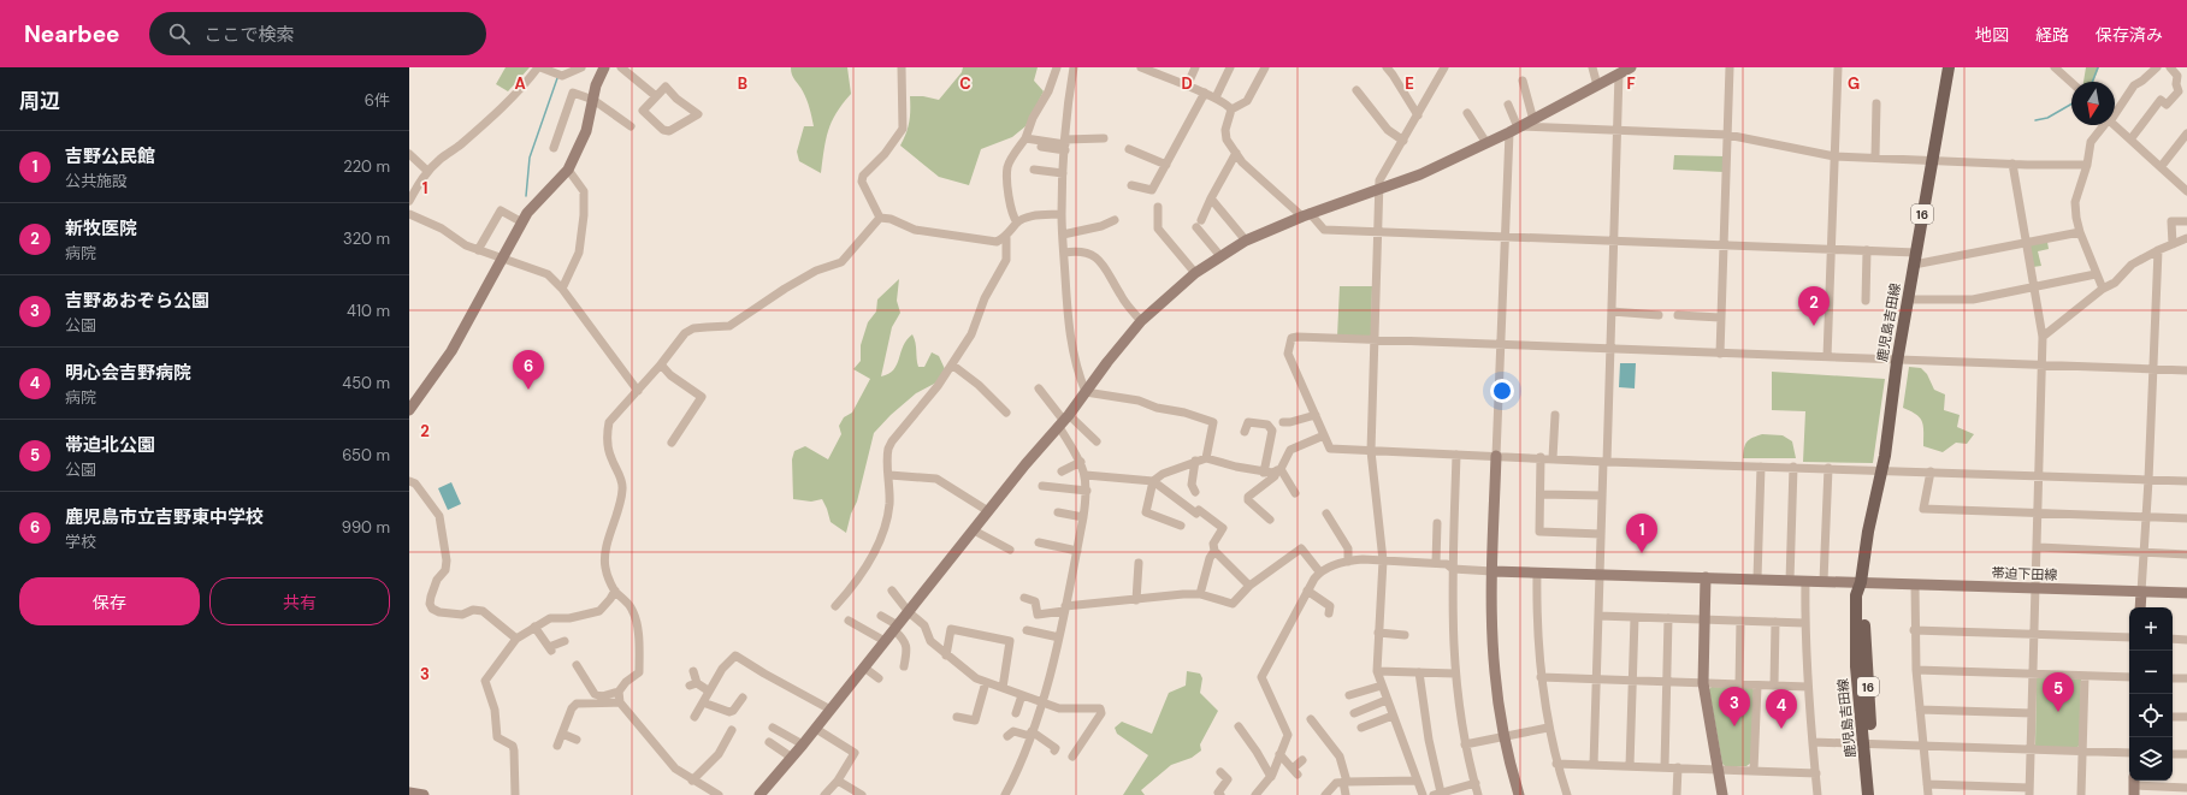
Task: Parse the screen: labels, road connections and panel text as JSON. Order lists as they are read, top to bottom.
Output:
{
  "streets": {
    "main road": ["16", "鹿児島吉田線"],
    "street": ["帯迫下田線"]
  },
  "crossings": [
    ["鹿児島吉田線", "帯迫下田線"]
  ],
  "north": "bottom",
  "page": {
    "header": "Nearbee",
    "search": "ここで検索",
    "nav": ["地図", "経路", "保存済み"],
    "heading": ["周辺", "6件"],
    "list": [
      {
        "mark": "1",
        "name": "吉野公民館",
        "note": "公共施設",
        "value": "220 m"
      },
      {
        "mark": "2",
        "name": "新牧医院",
        "note": "病院",
        "value": "320 m"
      },
      {
        "mark": "3",
        "name": "吉野あおぞら公園",
        "note": "公園",
        "value": "410 m"
      },
      {
        "mark": "4",
        "name": "明心会吉野病院",
        "note": "病院",
        "value": "450 m"
      },
      {
        "mark": "5",
        "name": "帯迫北公園",
        "note": "公園",
        "value": "650 m"
      },
      {
        "mark": "6",
        "name": "鹿児島市立吉野東中学校",
        "note": "学校",
        "value": "990 m"
      }
    ],
    "pins": [
      "2",
      "6",
      "1",
      "5",
      "3",
      "4"
    ],
    "buttons": ["保存", "共有"],
    "map_buttons": ["+", "−"]
  },
  "grid": {
    "columns": [
      "A",
      "B",
      "C",
      "D",
      "E",
      "F",
      "G"
    ],
    "rows": ["1", "2", "3"]
  }
}
